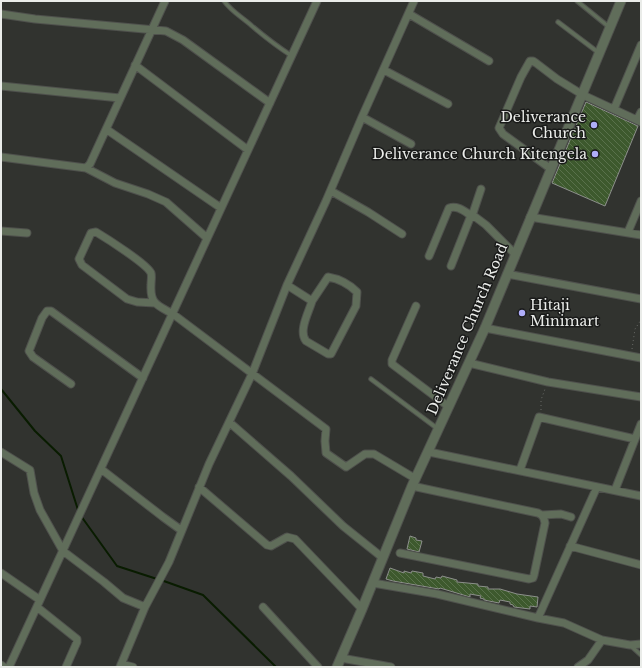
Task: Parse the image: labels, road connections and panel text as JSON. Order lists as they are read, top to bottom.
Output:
{
  "streets": {
    "street": ["Deliverance Church Road"]
  },
  "places": ["Deliverance Church", "Deliverance Church Kitengela", "Hitaji Minimart"]
}
